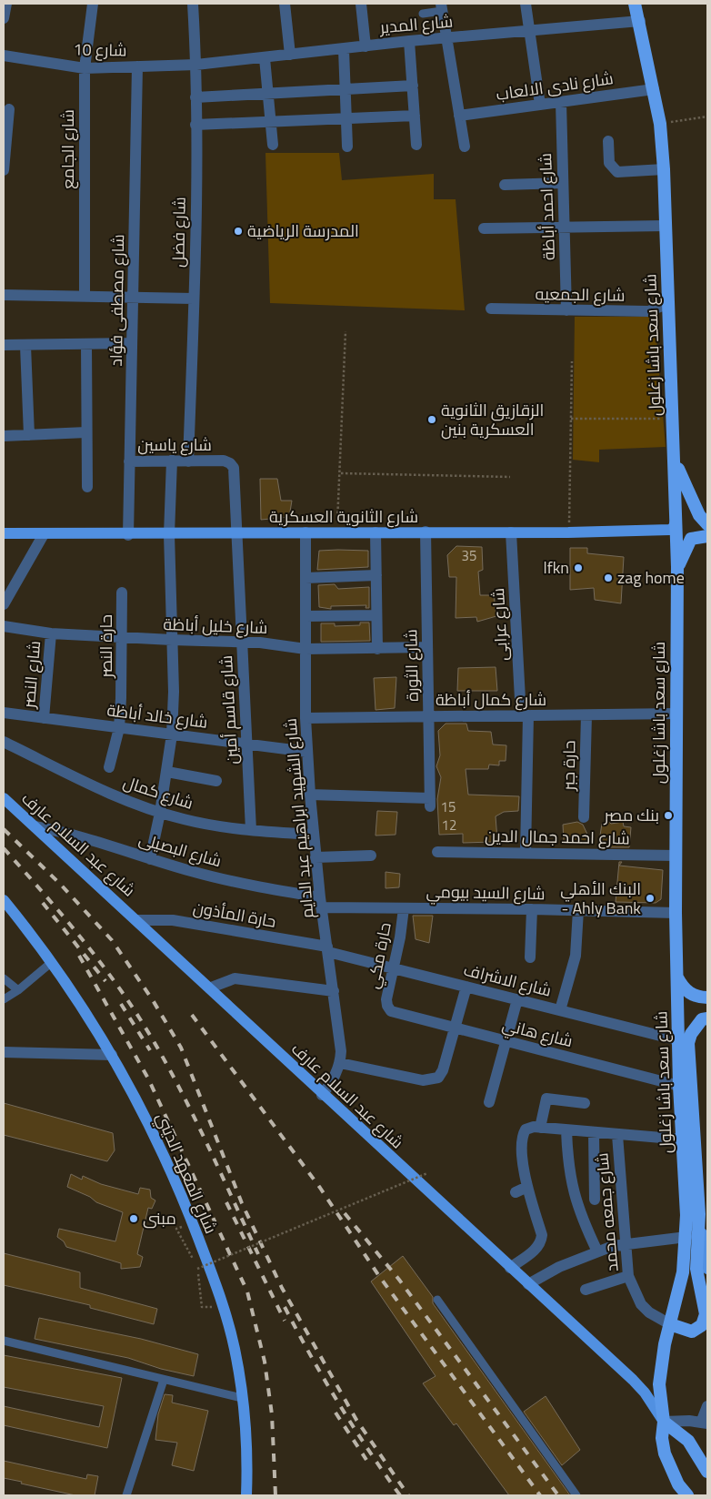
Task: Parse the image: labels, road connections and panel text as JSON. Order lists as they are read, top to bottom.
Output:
{
  "streets": {
    "highway": ["شارع سعد باشا زغلول"],
    "main road": ["شارع الثانوية العسكرية", "شارع عبد السلام عارف", "شارع المعهد الديني"],
    "street": [
      "شارع المدير",
      "شارع 10",
      "شارع نادى الالعاب",
      "شارع الجامع",
      "شارع احمد أباظة",
      "شارع فضل",
      "شارع الجمعيه",
      "شارع مصطفى فؤاد",
      "شارع ياسين",
      "شارع عرابى",
      "شارع خليل أباظة",
      "حارة النصر",
      "شارع الثورة",
      "شارع النصر",
      "شارع كمال أباظة",
      "شارع قاسم أمين",
      "شارع خالد أباظة",
      "حارة جبر",
      "شارع كمال",
      "شارع الشهيد ابراهيم عبد الدايم",
      "شارع احمد جمال الدين",
      "شارع البصيلى",
      "شارع السيد بيومي",
      "حارة المأذون",
      "حارة مكي",
      "شارع الاشراف",
      "شارع هاني",
      "شارع جمعه محمد"
    ]
  },
  "crossings": [
    ["شارع المدير", "شارع 10"],
    ["شارع المدير", "شارع فضل"],
    ["شارع المدير", "شارع سعد باشا زغلول"],
    ["شارع 10", "شارع الجامع"],
    ["شارع 10", "شارع فضل"],
    ["شارع 10", "شارع مصطفى فؤاد"],
    ["شارع نادى الالعاب", "شارع احمد أباظة"],
    ["شارع نادى الالعاب", "شارع سعد باشا زغلول"],
    ["شارع احمد أباظة", "شارع الجمعيه"],
    ["شارع فضل", "شارع ياسين"],
    ["شارع الجمعيه", "شارع سعد باشا زغلول"],
    ["شارع مصطفى فؤاد", "شارع ياسين"],
    ["شارع مصطفى فؤاد", "شارع الثانوية العسكرية"],
    ["شارع سعد باشا زغلول", "شارع الثانوية العسكرية"],
    ["شارع سعد باشا زغلول", "شارع كمال أباظة"],
    ["شارع سعد باشا زغلول", "شارع احمد جمال الدين"],
    ["شارع سعد باشا زغلول", "شارع عبد السلام عارف"],
    ["شارع سعد باشا زغلول", "شارع السيد بيومي"],
    ["شارع سعد باشا زغلول", "شارع الاشراف"],
    ["شارع سعد باشا زغلول", "شارع هاني"],
    ["شارع سعد باشا زغلول", "شارع جمعه محمد"],
    ["شارع ياسين", "شارع الثانوية العسكرية"],
    ["شارع ياسين", "شارع قاسم أمين"],
    ["شارع الثانوية العسكرية", "شارع عرابى"],
    ["شارع الثانوية العسكرية", "شارع الثورة"],
    ["شارع الثانوية العسكرية", "شارع قاسم أمين"],
    ["شارع الثانوية العسكرية", "شارع الشهيد ابراهيم عبد الدايم"],
    ["شارع عرابى", "شارع كمال أباظة"],
    ["شارع عرابى", "شارع احمد جمال الدين"],
    ["شارع خليل أباظة", "حارة النصر"],
    ["شارع خليل أباظة", "شارع الثورة"],
    ["شارع خليل أباظة", "شارع النصر"],
    ["شارع خليل أباظة", "شارع قاسم أمين"],
    ["شارع خليل أباظة", "شارع الشهيد ابراهيم عبد الدايم"],
    ["حارة النصر", "شارع خالد أباظة"],
    ["شارع الثورة", "شارع كمال أباظة"],
    ["شارع الثورة", "شارع الشهيد ابراهيم عبد الدايم"],
    ["شارع النصر", "شارع خالد أباظة"],
    ["شارع كمال أباظة", "حارة جبر"],
    ["شارع كمال أباظة", "شارع الشهيد ابراهيم عبد الدايم"],
    ["شارع قاسم أمين", "شارع خالد أباظة"],
    ["شارع قاسم أمين", "شارع كمال"],
    ["شارع خالد أباظة", "شارع الشهيد ابراهيم عبد الدايم"],
    ["شارع كمال", "شارع الشهيد ابراهيم عبد الدايم"],
    ["شارع الشهيد ابراهيم عبد الدايم", "شارع عبد السلام عارف"],
    ["شارع الشهيد ابراهيم عبد الدايم", "شارع البصيلى"],
    ["شارع الشهيد ابراهيم عبد الدايم", "شارع السيد بيومي"],
    ["شارع الشهيد ابراهيم عبد الدايم", "حارة المأذون"],
    ["شارع الشهيد ابراهيم عبد الدايم", "شارع الاشراف"],
    ["شارع عبد السلام عارف", "شارع البصيلى"],
    ["شارع عبد السلام عارف", "حارة المأذون"],
    ["شارع البصيلى", "شارع السيد بيومي"],
    ["شارع السيد بيومي", "حارة مكي"],
    ["حارة المأذون", "شارع الاشراف"],
    ["حارة مكي", "شارع الاشراف"],
    ["حارة مكي", "شارع هاني"]
  ],
  "places": [
    "المدرسة الرياضية",
    "الزقازيق الثانوية العسكرية بنين",
    "lfkn",
    "zag home",
    "بنك مصر",
    "البنك الأهلي - Ahly Bank",
    "مبنى"
  ],
  "house_numbers": ["35", "15", "12"]
}
